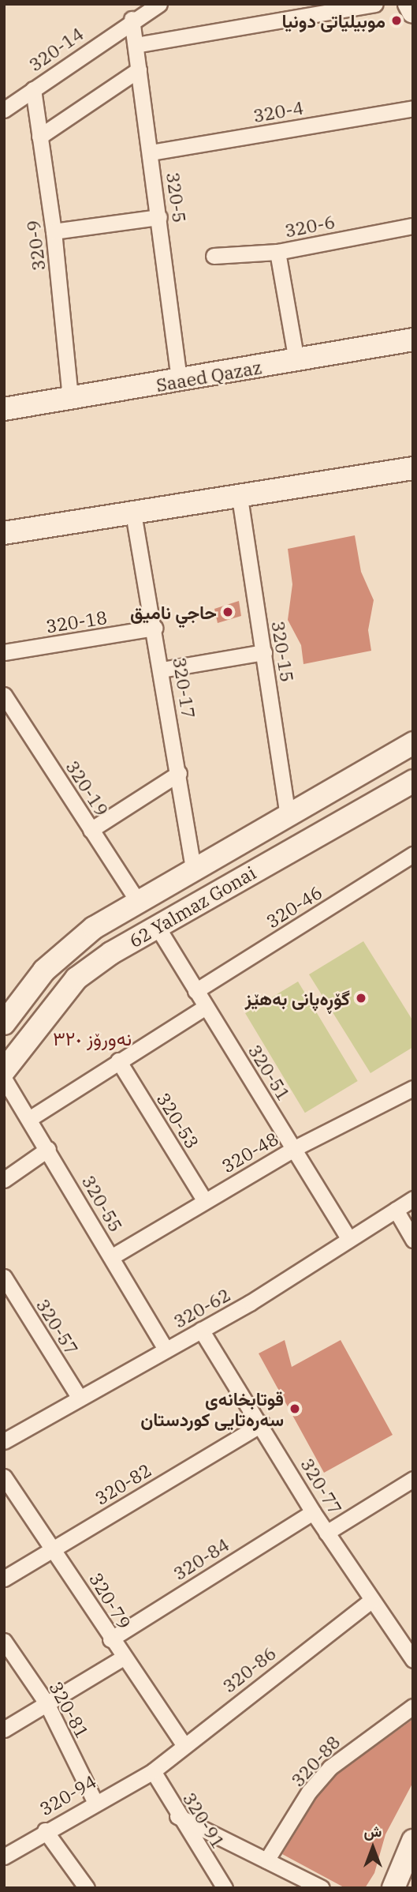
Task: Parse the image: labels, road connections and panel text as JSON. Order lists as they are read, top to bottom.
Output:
{
  "streets": {
    "main road": ["Saaed Qazaz", "62 Yalmaz Gonai"],
    "street": [
      "320-14",
      "320-4",
      "320-5",
      "320-6",
      "320-9",
      "320-18",
      "320-15",
      "320-17",
      "320-19",
      "320-46",
      "320-51",
      "320-53",
      "320-48",
      "320-55",
      "320-62",
      "320-57",
      "320-82",
      "320-77",
      "320-84",
      "320-79",
      "320-86",
      "320-81",
      "320-88",
      "320-94",
      "320-91"
    ]
  },
  "crossings": [
    ["320-14", "320-5"],
    ["320-14", "320-9"],
    ["320-4", "320-5"],
    ["320-5", "Saaed Qazaz"],
    ["320-9", "Saaed Qazaz"],
    ["320-18", "320-17"],
    ["320-15", "62 Yalmaz Gonai"],
    ["320-17", "62 Yalmaz Gonai"],
    ["320-19", "62 Yalmaz Gonai"],
    ["62 Yalmaz Gonai", "320-51"],
    ["320-46", "320-51"],
    ["320-51", "320-48"],
    ["320-51", "320-62"],
    ["320-53", "320-48"],
    ["320-48", "320-55"],
    ["320-55", "320-62"],
    ["320-62", "320-57"],
    ["320-62", "320-77"],
    ["320-82", "320-77"],
    ["320-82", "320-79"],
    ["320-77", "320-84"],
    ["320-77", "320-86"],
    ["320-84", "320-79"],
    ["320-79", "320-86"],
    ["320-86", "320-94"],
    ["320-86", "320-91"],
    ["320-81", "320-94"],
    ["320-94", "320-91"]
  ],
  "districts": ["نەورۆز ٣٢٠"],
  "places": [
    "موبيلياتى دونيا",
    "حاجي ناميق",
    "گۆڕەپانی بەهێز",
    "قوتابخانەی سەرەتایی کوردستان"
  ],
  "north": "top"
}
